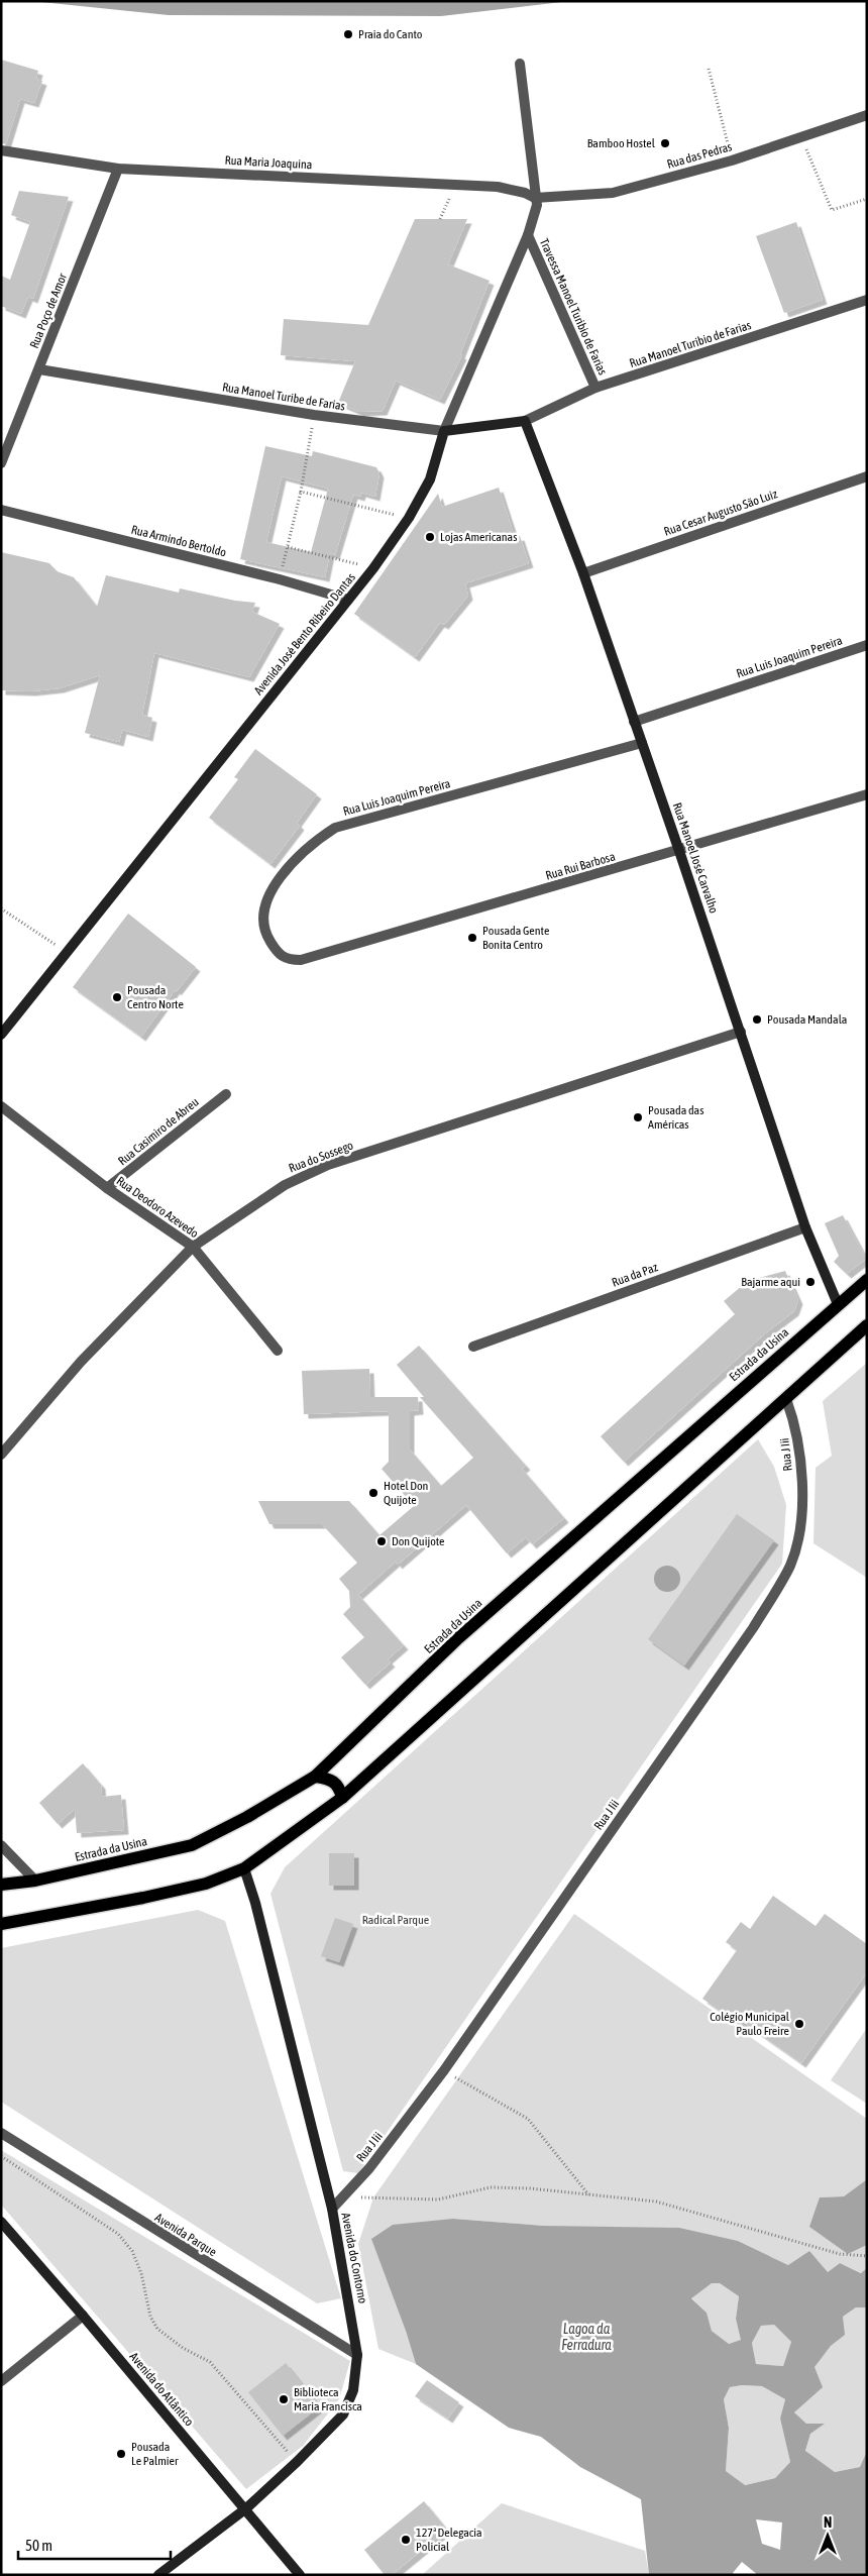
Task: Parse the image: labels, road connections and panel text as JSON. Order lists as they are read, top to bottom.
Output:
{
  "streets": {
    "main road": ["Estrada da Usina"],
    "street": [
      "Rua das Pedras",
      "Rua Maria Joaquina",
      "Travessa Manoel Turibio de Farias",
      "Rua Poço de Amor",
      "Rua Manoel Turibio de Farias",
      "Rua Manoel Turibe de Farias",
      "Rua Cesar Augusto São Luiz",
      "Rua Armindo Bertoldo",
      "Avenida José Bento Ribeiro Dantas",
      "Rua Luis Joaquim Pereira",
      "Rua Manoel José Carvalho",
      "Rua Rui Barbosa",
      "Rua Casimiro de Abreu",
      "Rua do Sossego",
      "Rua Deodoro Azevedo",
      "Rua da Paz",
      "Rua J Iii",
      "Avenida Parque",
      "Avenida do Contorno",
      "Avenida do Atlântico"
    ]
  },
  "crossings": [
    ["Rua das Pedras", "Rua Maria Joaquina"],
    ["Rua das Pedras", "Avenida José Bento Ribeiro Dantas"],
    ["Rua Maria Joaquina", "Rua Poço de Amor"],
    ["Rua Maria Joaquina", "Avenida José Bento Ribeiro Dantas"],
    ["Travessa Manoel Turibio de Farias", "Rua Manoel Turibio de Farias"],
    ["Travessa Manoel Turibio de Farias", "Avenida José Bento Ribeiro Dantas"],
    ["Rua Poço de Amor", "Rua Manoel Turibe de Farias"],
    ["Rua Manoel Turibio de Farias", "Rua Manoel Turibe de Farias"],
    ["Rua Manoel Turibio de Farias", "Rua Manoel José Carvalho"],
    ["Rua Manoel Turibe de Farias", "Avenida José Bento Ribeiro Dantas"],
    ["Rua Manoel Turibe de Farias", "Rua Manoel José Carvalho"],
    ["Rua Cesar Augusto São Luiz", "Rua Manoel José Carvalho"],
    ["Rua Armindo Bertoldo", "Avenida José Bento Ribeiro Dantas"],
    ["Rua Luis Joaquim Pereira", "Rua Manoel José Carvalho"],
    ["Rua Luis Joaquim Pereira", "Rua Rui Barbosa"],
    ["Rua Manoel José Carvalho", "Rua Rui Barbosa"],
    ["Rua Manoel José Carvalho", "Rua do Sossego"],
    ["Rua Manoel José Carvalho", "Rua da Paz"],
    ["Rua Manoel José Carvalho", "Estrada da Usina"],
    ["Rua Casimiro de Abreu", "Rua Deodoro Azevedo"],
    ["Rua do Sossego", "Rua Deodoro Azevedo"],
    ["Rua J Iii", "Avenida do Contorno"],
    ["Avenida Parque", "Avenida do Contorno"],
    ["Avenida do Contorno", "Avenida do Atlântico"]
  ],
  "water": ["Lagoa da Ferradura"],
  "parks": ["Radical Parque"],
  "places": [
    "Praia do Canto",
    "Bamboo Hostel",
    "Lojas Americanas",
    "Pousada Gente Bonita Centro",
    "Pousada Centro Norte",
    "Pousada Mandala",
    "Pousada das Américas",
    "Bajarme aqui",
    "Hotel Don Quijote",
    "Don Quijote",
    "Colégio Municipal Paulo Freire",
    "Biblioteca Maria Francisca",
    "Pousada Le Palmier",
    "127ª Delegacia Policial"
  ],
  "scale_bar": "50 m",
  "north": "top"
}
